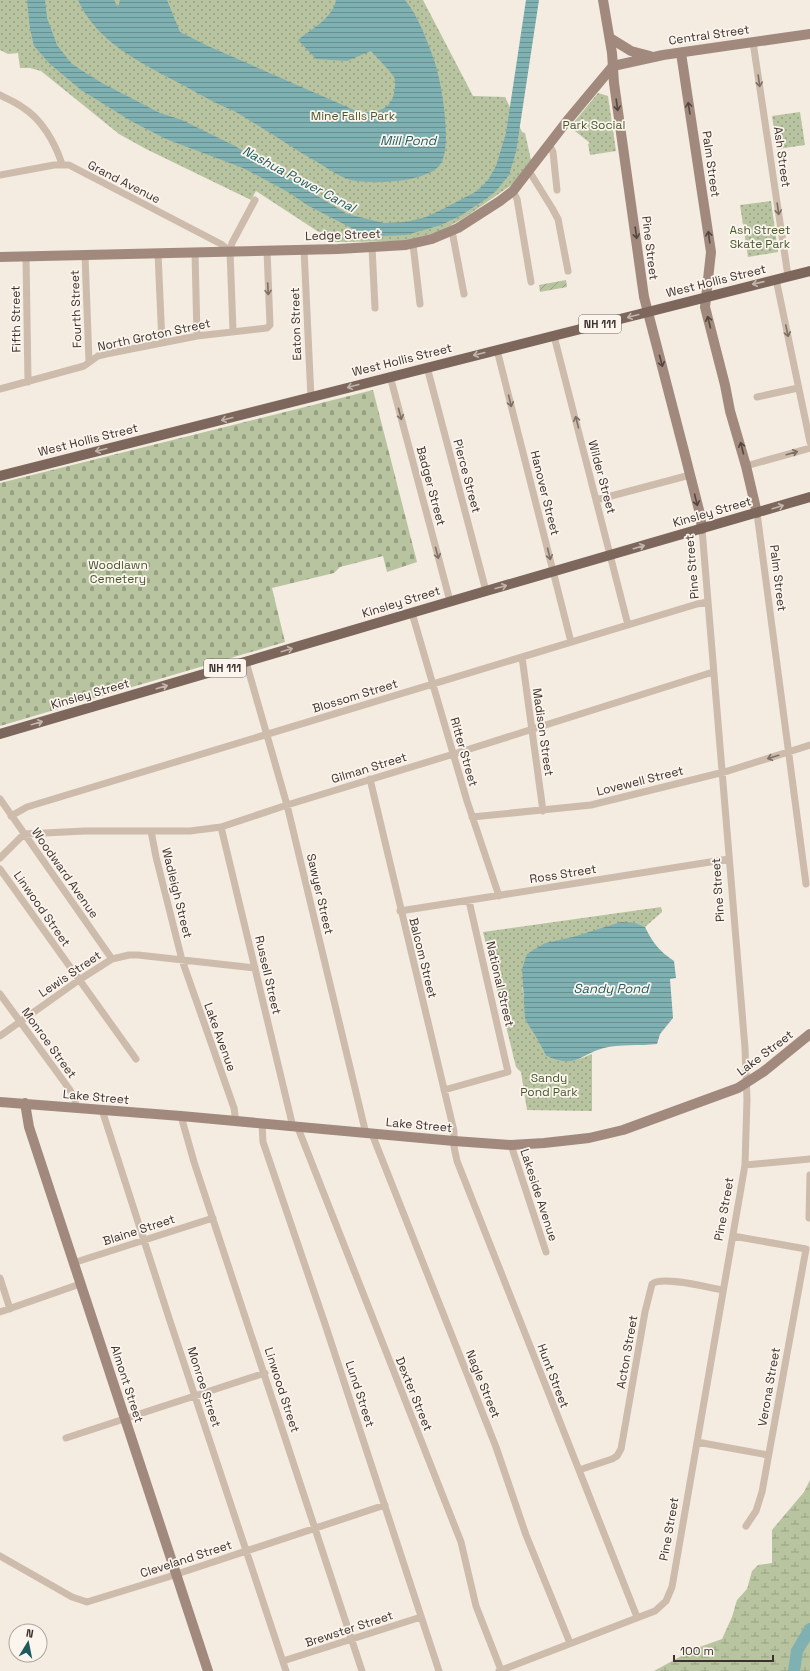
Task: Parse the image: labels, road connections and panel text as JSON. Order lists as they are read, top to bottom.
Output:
{
  "streets": {
    "main road": ["West Hollis Street", "NH 111", "Kinsley Street"],
    "street": [
      "Central Street",
      "Ash Street",
      "Palm Street",
      "Grand Avenue",
      "Ledge Street",
      "Pine Street",
      "Fourth Street",
      "Fifth Street",
      "Eaton Street",
      "North Groton Street",
      "Pierce Street",
      "Wilder Street",
      "Badger Street",
      "Hanover Street",
      "Blossom Street",
      "Madison Street",
      "Ritter Street",
      "Gilman Street",
      "Lovewell Street",
      "Woodward Avenue",
      "Ross Street",
      "Wadleigh Street",
      "Sawyer Street",
      "Linwood Street",
      "Balcom Street",
      "Lewis Street",
      "Russell Street",
      "National Street",
      "Lake Avenue",
      "Monroe Street",
      "Lake Street",
      "Lakeside Avenue",
      "Blaine Street",
      "Acton Street",
      "Hunt Street",
      "Almont Street",
      "Nagle Street",
      "Verona Street",
      "Lund Street",
      "Dexter Street",
      "Cleveland Street",
      "Brewster Street"
    ]
  },
  "crossings": [
    ["Central Street", "Ash Street"],
    ["Central Street", "Palm Street"],
    ["Central Street", "Ledge Street"],
    ["Central Street", "Pine Street"],
    ["Ash Street", "West Hollis Street"],
    ["Palm Street", "West Hollis Street"],
    ["Palm Street", "Kinsley Street"],
    ["Palm Street", "Lovewell Street"],
    ["Grand Avenue", "Ledge Street"],
    ["Ledge Street", "Pine Street"],
    ["Ledge Street", "Fourth Street"],
    ["Ledge Street", "Fifth Street"],
    ["Ledge Street", "Eaton Street"],
    ["Ledge Street", "North Groton Street"],
    ["Pine Street", "West Hollis Street"],
    ["Pine Street", "Kinsley Street"],
    ["Pine Street", "Blossom Street"],
    ["Pine Street", "Gilman Street"],
    ["Pine Street", "Lovewell Street"],
    ["Pine Street", "Ross Street"],
    ["Pine Street", "Lake Street"],
    ["Pine Street", "Acton Street"],
    ["Pine Street", "Hunt Street"],
    ["Pine Street", "Nagle Street"],
    ["Pine Street", "Verona Street"],
    ["Pine Street", "Dexter Street"],
    ["West Hollis Street", "Eaton Street"],
    ["West Hollis Street", "Pierce Street"],
    ["West Hollis Street", "Wilder Street"],
    ["West Hollis Street", "Badger Street"],
    ["West Hollis Street", "Hanover Street"],
    ["Fourth Street", "North Groton Street"],
    ["Fifth Street", "North Groton Street"],
    ["Pierce Street", "Kinsley Street"],
    ["Wilder Street", "Kinsley Street"],
    ["Wilder Street", "Blossom Street"],
    ["Badger Street", "Kinsley Street"],
    ["Hanover Street", "Kinsley Street"],
    ["Hanover Street", "Blossom Street"],
    ["Kinsley Street", "Ritter Street"],
    ["Kinsley Street", "Sawyer Street"],
    ["Blossom Street", "Madison Street"],
    ["Blossom Street", "Ritter Street"],
    ["Blossom Street", "Woodward Avenue"],
    ["Blossom Street", "Sawyer Street"],
    ["Madison Street", "Gilman Street"],
    ["Madison Street", "Lovewell Street"],
    ["Ritter Street", "Gilman Street"],
    ["Ritter Street", "Lovewell Street"],
    ["Ritter Street", "Ross Street"],
    ["Gilman Street", "Woodward Avenue"],
    ["Gilman Street", "Wadleigh Street"],
    ["Gilman Street", "Sawyer Street"],
    ["Gilman Street", "Balcom Street"],
    ["Gilman Street", "Russell Street"],
    ["Woodward Avenue", "Lewis Street"],
    ["Ross Street", "Balcom Street"],
    ["Ross Street", "National Street"],
    ["Wadleigh Street", "Lewis Street"],
    ["Wadleigh Street", "Lake Avenue"],
    ["Sawyer Street", "Lake Street"],
    ["Sawyer Street", "Nagle Street"],
    ["Linwood Street", "Lewis Street"],
    ["Linwood Street", "Lake Street"],
    ["Linwood Street", "Blaine Street"],
    ["Linwood Street", "Cleveland Street"],
    ["Linwood Street", "Brewster Street"],
    ["Balcom Street", "National Street"],
    ["Balcom Street", "Lake Street"],
    ["Balcom Street", "Hunt Street"],
    ["Lewis Street", "Russell Street"],
    ["Lewis Street", "Lake Avenue"],
    ["Lewis Street", "Monroe Street"],
    ["Russell Street", "Lake Street"],
    ["Russell Street", "Dexter Street"],
    ["Lake Avenue", "Lake Street"],
    ["Monroe Street", "Lake Street"],
    ["Monroe Street", "Blaine Street"],
    ["Monroe Street", "Cleveland Street"],
    ["Monroe Street", "Brewster Street"],
    ["Lake Street", "Lakeside Avenue"],
    ["Lake Street", "Hunt Street"],
    ["Lake Street", "Almont Street"],
    ["Lake Street", "Nagle Street"],
    ["Lake Street", "Lund Street"],
    ["Lake Street", "Dexter Street"],
    ["Blaine Street", "Almont Street"],
    ["Acton Street", "Hunt Street"],
    ["Almont Street", "Cleveland Street"],
    ["Lund Street", "Cleveland Street"],
    ["Lund Street", "Brewster Street"]
  ],
  "one_way": [
    "Ash Street",
    "West Hollis Street",
    "Wilder Street",
    "Badger Street",
    "Hanover Street",
    "Kinsley Street"
  ],
  "water": ["Mill Pond", "Nashua Power Canal", "Sandy Pond"],
  "parks": [
    "Mine Falls Park",
    "Park Social",
    "Ash Street Skate Park",
    "Woodlawn Cemetery",
    "Sandy Pond Park"
  ],
  "scale_bar": "100 m",
  "north": "top"
}
